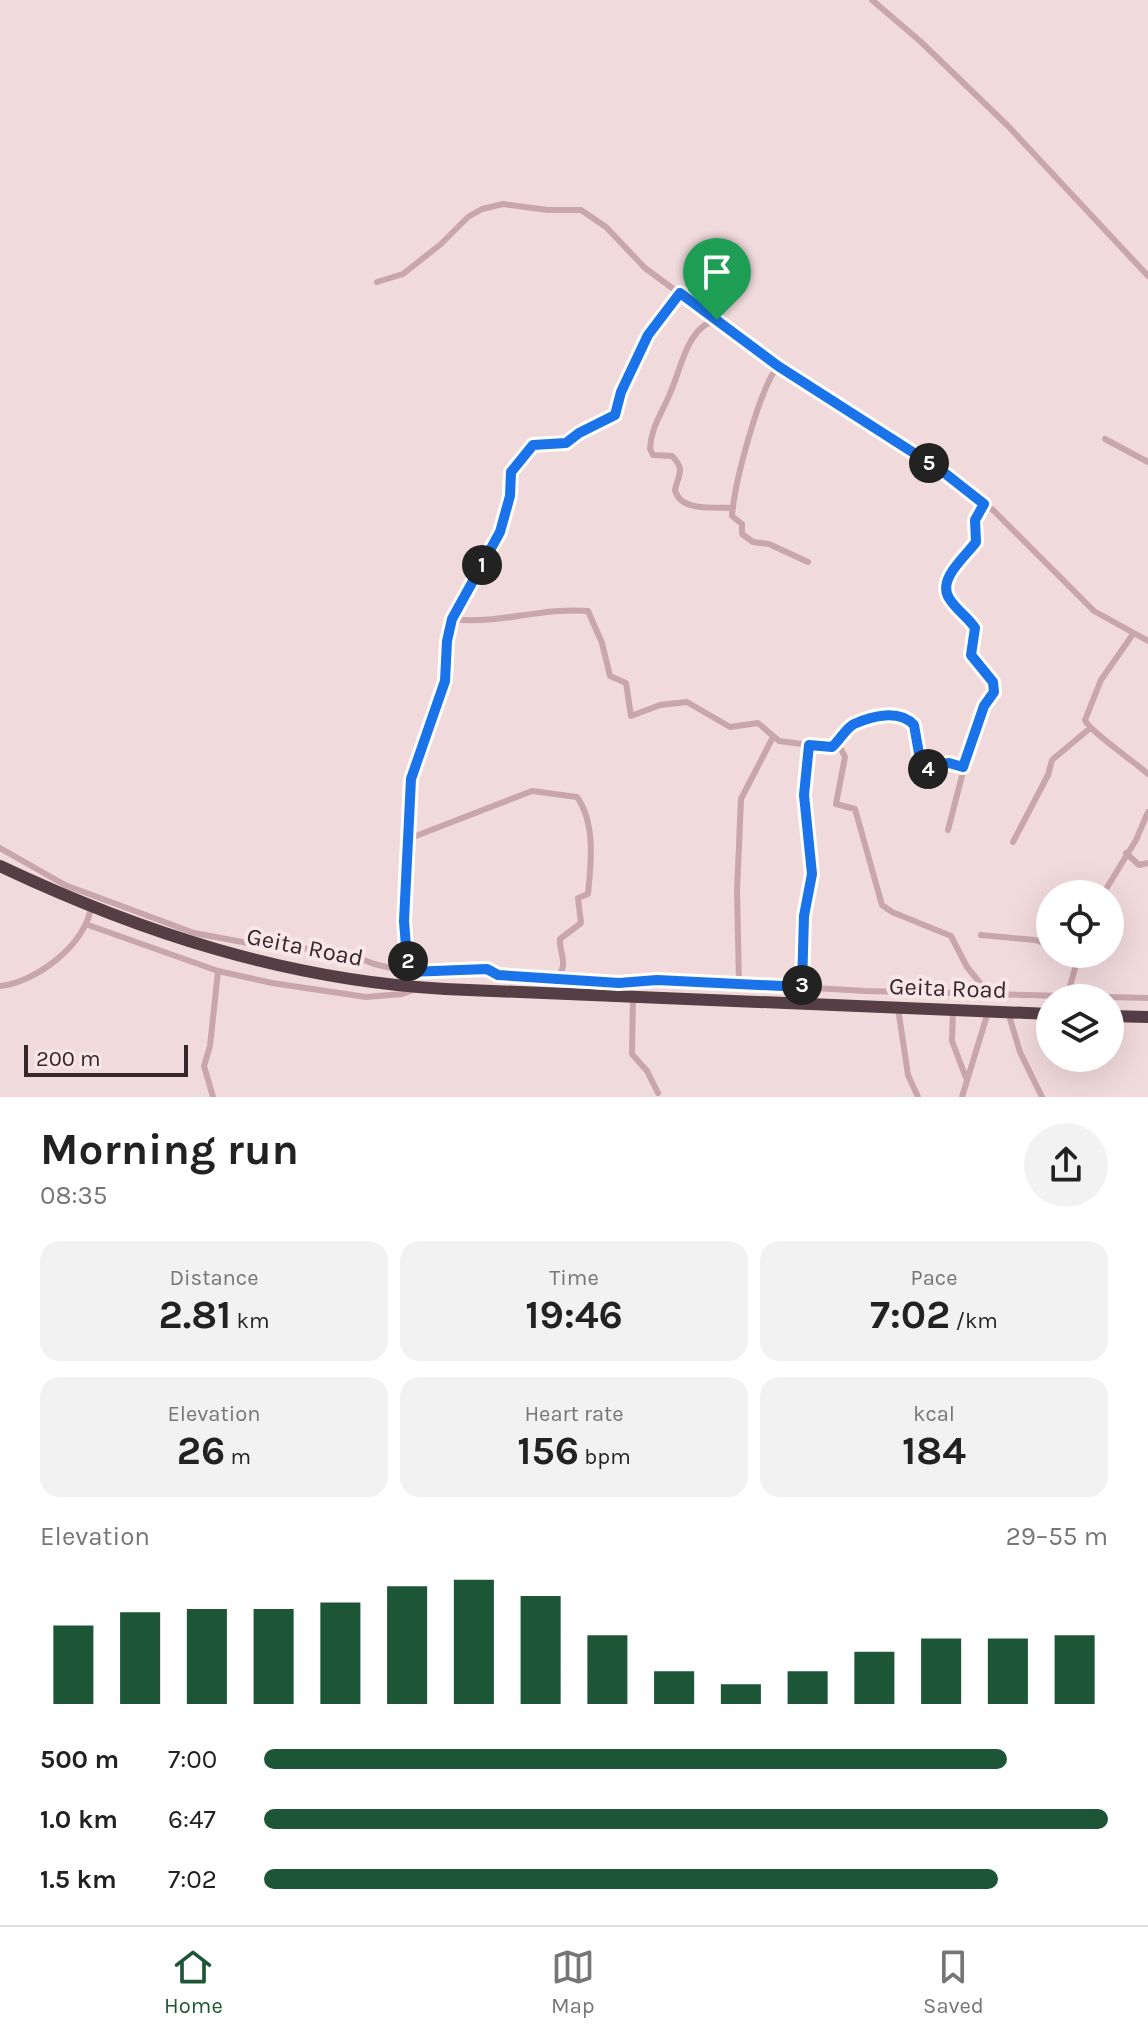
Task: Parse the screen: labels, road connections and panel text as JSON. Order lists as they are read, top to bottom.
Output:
{
  "streets": {
    "highway": ["Geita Road"]
  },
  "scale_bar": "200 m",
  "page": {
    "pins": [
      "5",
      "1",
      "4",
      "2",
      "3"
    ],
    "scale": "200 m",
    "heading": ["Morning run", "08:35"],
    "stats": [
      ["Distance", "2.81 km"],
      ["Time", "19:46"],
      ["Pace", "7:02 /km"],
      ["Elevation", "26 m"],
      ["Heart rate", "156 bpm"],
      ["kcal", "184"]
    ],
    "chart": ["Elevation", "29–55 m"],
    "list": [
      {
        "name": "500 m",
        "note": "7:00"
      },
      {
        "name": "1.0 km",
        "note": "6:47"
      },
      {
        "name": "1.5 km",
        "note": "7:02"
      }
    ],
    "tabs": ["Home", "Map", "Saved"]
  }
}
